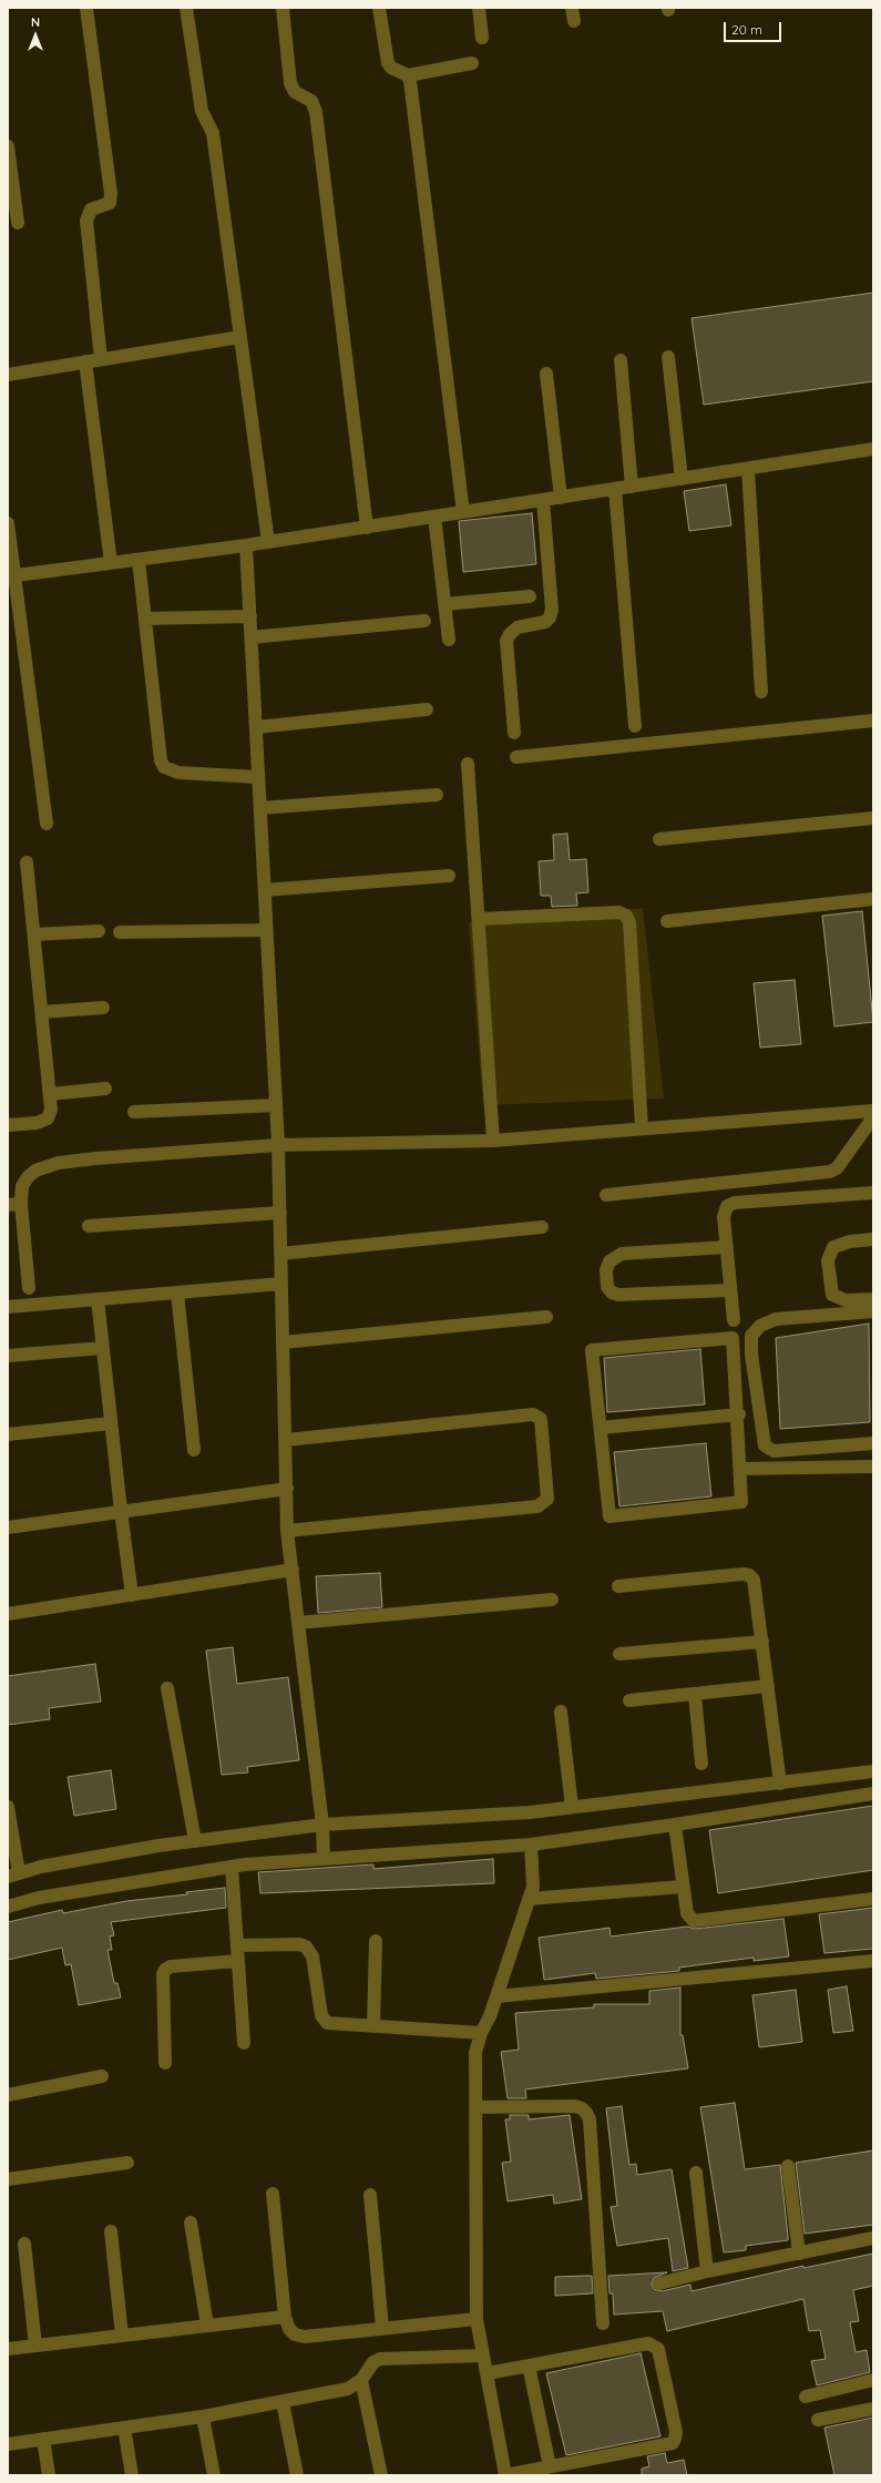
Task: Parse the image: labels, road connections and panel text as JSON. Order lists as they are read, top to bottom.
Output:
{
  "scale_bar": "20 m",
  "north": "top"
}
